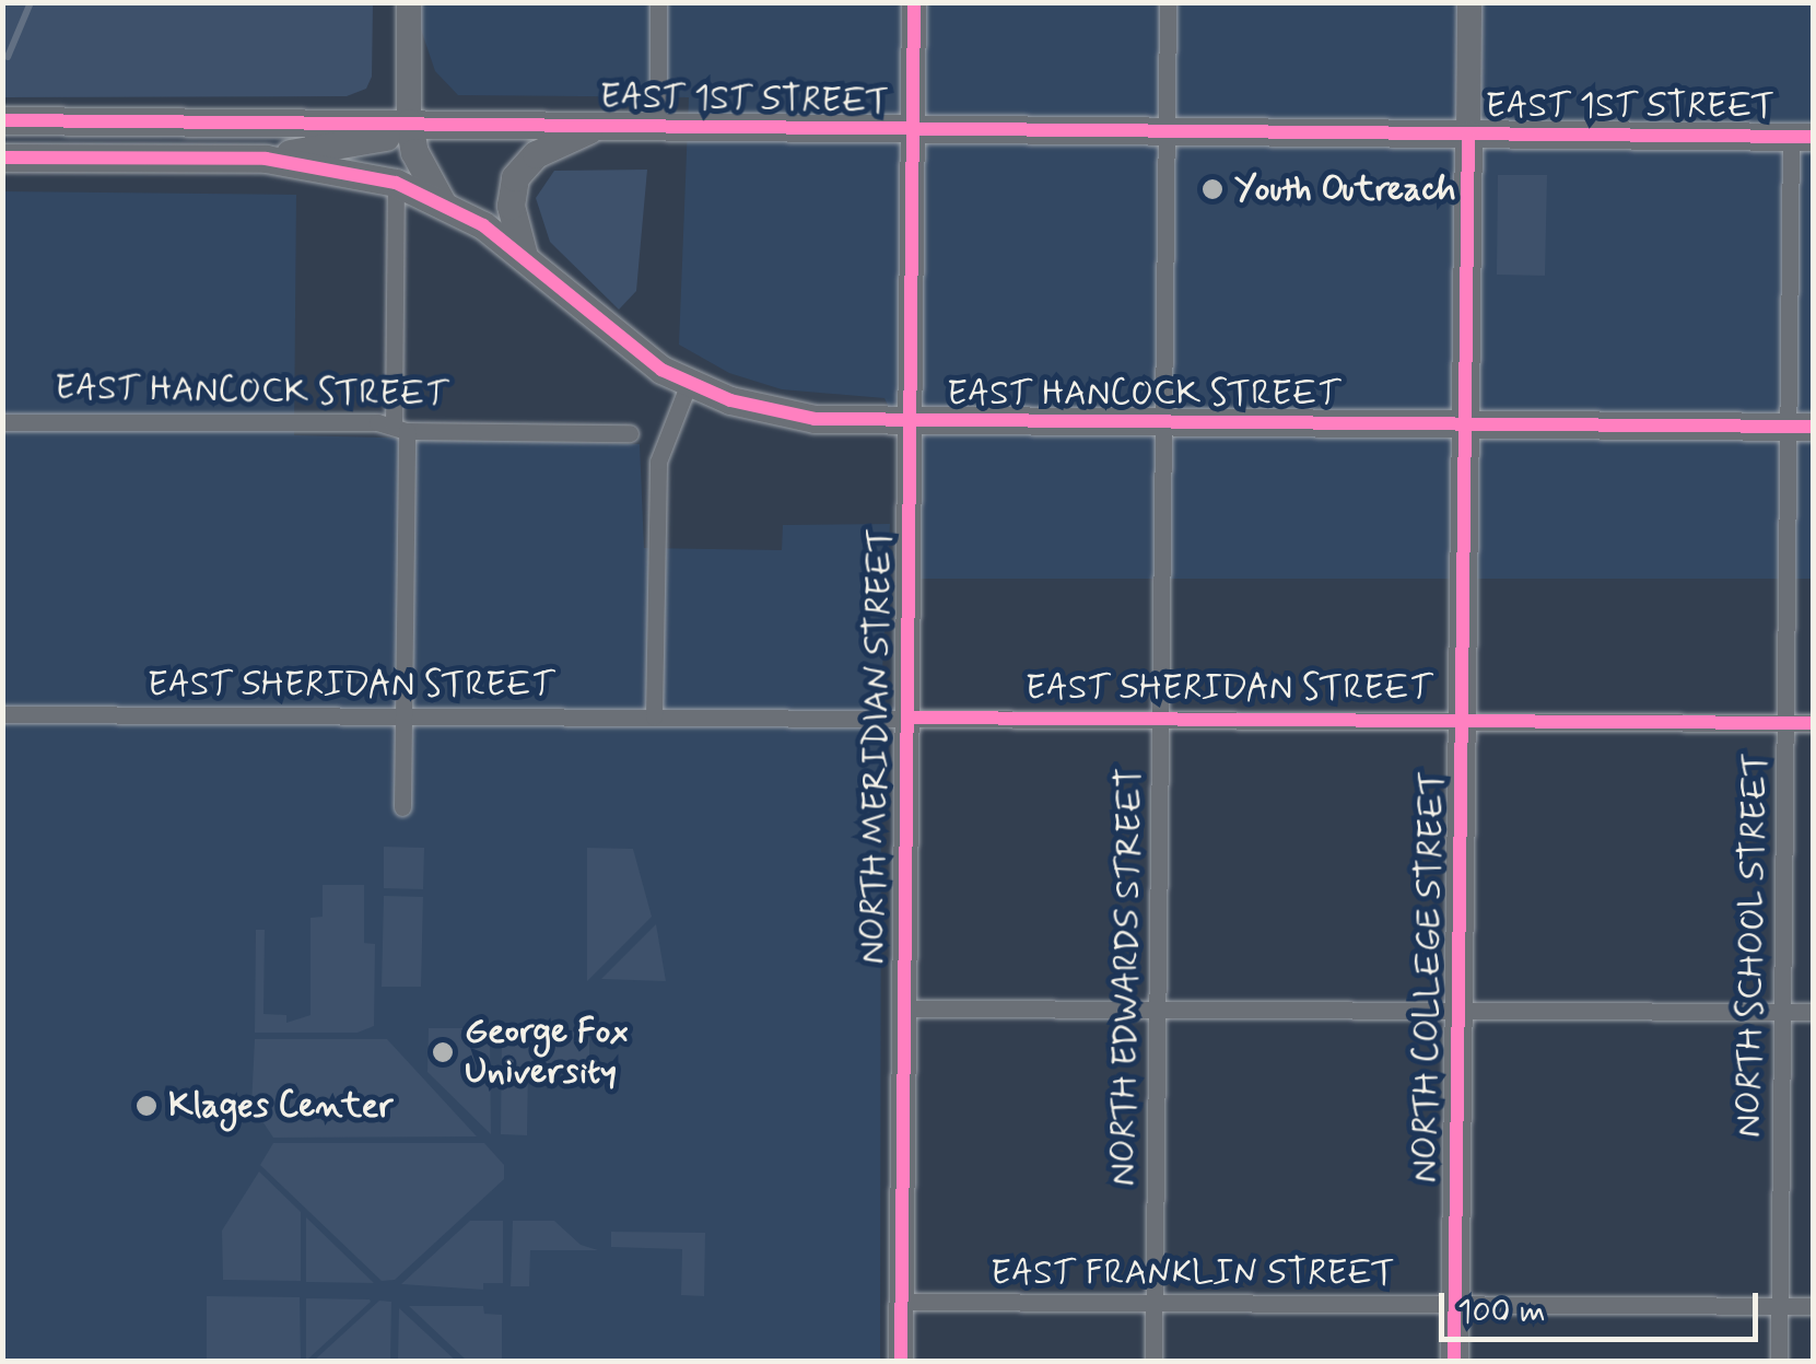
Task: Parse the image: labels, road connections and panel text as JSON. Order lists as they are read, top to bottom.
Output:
{
  "streets": {
    "main road": ["EAST 1ST STREET", "EAST HANCOCK STREET", "NORTH COLLEGE STREET"],
    "street": [
      "EAST SHERIDAN STREET",
      "NORTH MERIDIAN STREET",
      "NORTH SCHOOL STREET",
      "NORTH EDWARDS STREET",
      "EAST FRANKLIN STREET"
    ]
  },
  "crossings": [
    ["EAST 1ST STREET", "NORTH MERIDIAN STREET"],
    ["EAST 1ST STREET", "NORTH SCHOOL STREET"],
    ["EAST 1ST STREET", "NORTH EDWARDS STREET"],
    ["EAST 1ST STREET", "NORTH COLLEGE STREET"],
    ["EAST HANCOCK STREET", "NORTH MERIDIAN STREET"],
    ["EAST HANCOCK STREET", "NORTH SCHOOL STREET"],
    ["EAST HANCOCK STREET", "NORTH EDWARDS STREET"],
    ["EAST HANCOCK STREET", "NORTH COLLEGE STREET"],
    ["EAST SHERIDAN STREET", "NORTH MERIDIAN STREET"],
    ["EAST SHERIDAN STREET", "NORTH SCHOOL STREET"],
    ["EAST SHERIDAN STREET", "NORTH EDWARDS STREET"],
    ["EAST SHERIDAN STREET", "NORTH COLLEGE STREET"],
    ["NORTH MERIDIAN STREET", "EAST FRANKLIN STREET"],
    ["NORTH SCHOOL STREET", "EAST FRANKLIN STREET"],
    ["NORTH EDWARDS STREET", "EAST FRANKLIN STREET"],
    ["NORTH COLLEGE STREET", "EAST FRANKLIN STREET"]
  ],
  "places": ["Youth Outreach", "George Fox University", "Klages Center"],
  "scale_bar": "100 m"
}
